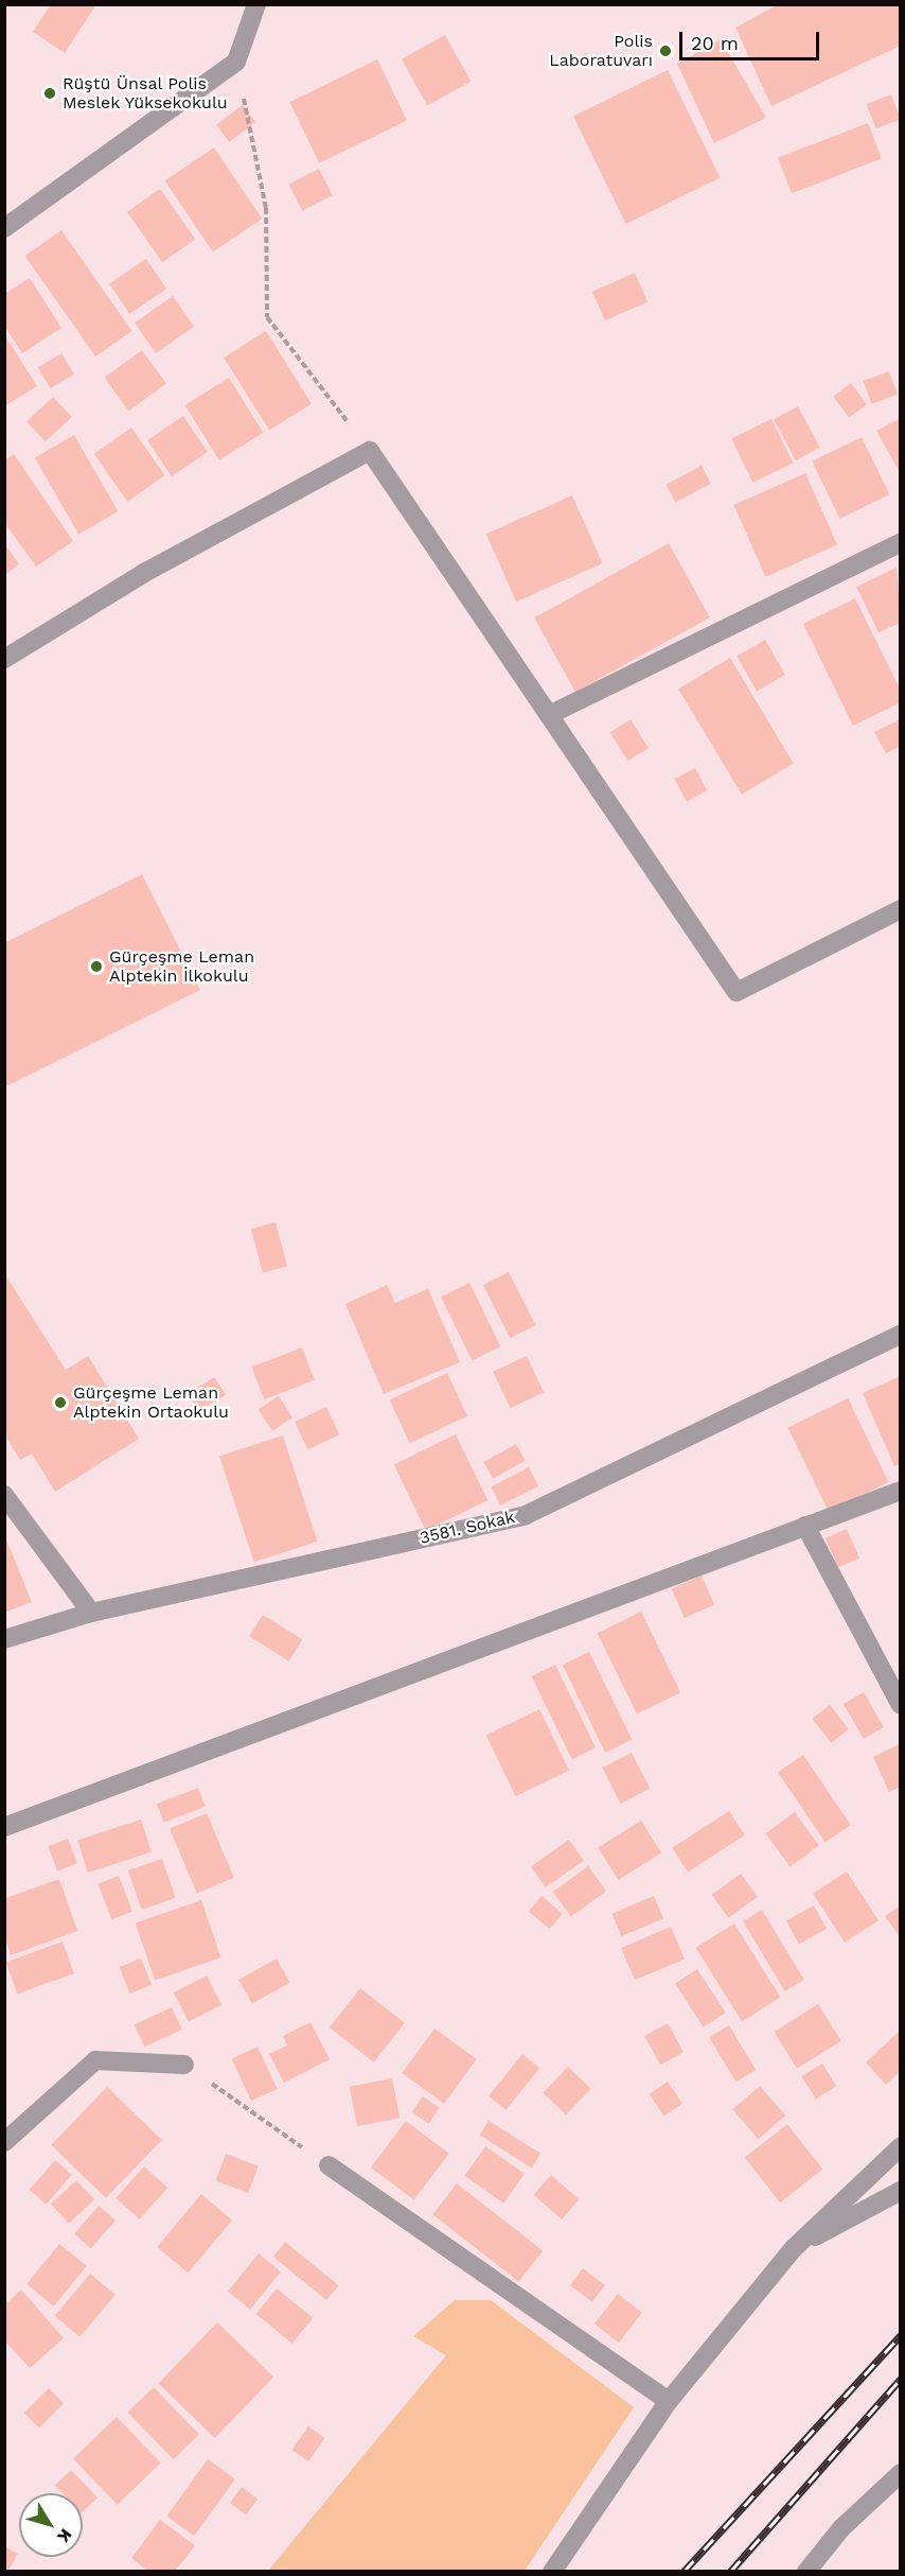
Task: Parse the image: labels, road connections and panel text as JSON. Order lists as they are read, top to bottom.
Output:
{
  "streets": {
    "street": ["3581. Sokak"]
  },
  "places": [
    "Polis Laboratuvarı",
    "Rüştü Ünsal Polis Meslek Yüksekokulu",
    "Gürçeşme Leman Alptekin İlkokulu",
    "Gürçeşme Leman Alptekin Ortaokulu"
  ],
  "scale_bar": "20 m",
  "north": "bottom right"
}
